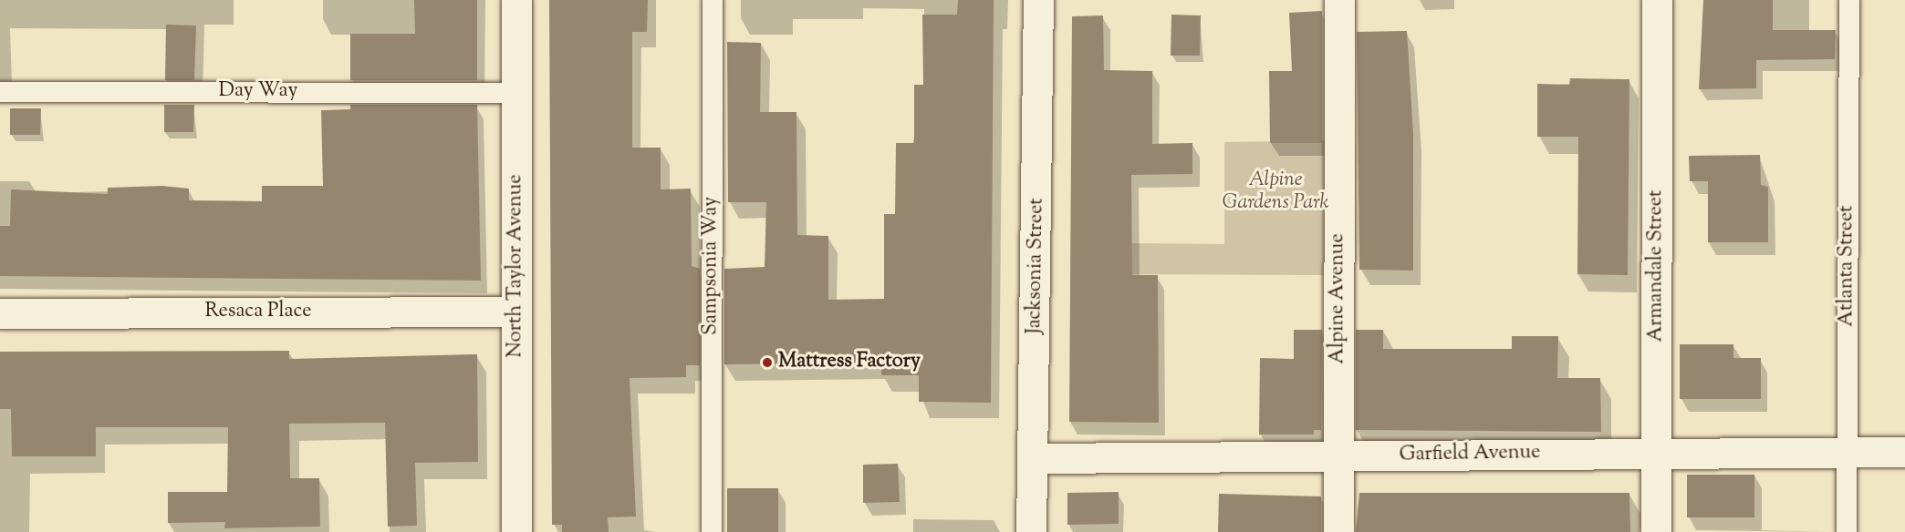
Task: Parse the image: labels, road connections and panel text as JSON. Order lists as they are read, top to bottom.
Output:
{
  "streets": {
    "street": [
      "North Taylor Avenue",
      "Jacksonia Street",
      "Armandale Street",
      "Alpine Avenue",
      "Resaca Place",
      "Garfield Avenue"
    ],
    "lane": ["Day Way", "Sampsonia Way", "Atlanta Street"]
  },
  "crossings": [
    ["Day Way", "North Taylor Avenue"],
    ["North Taylor Avenue", "Resaca Place"],
    ["Jacksonia Street", "Garfield Avenue"],
    ["Armandale Street", "Garfield Avenue"],
    ["Atlanta Street", "Garfield Avenue"],
    ["Alpine Avenue", "Garfield Avenue"]
  ],
  "parks": ["Alpine Gardens Park"],
  "places": ["Mattress Factory"]
}
